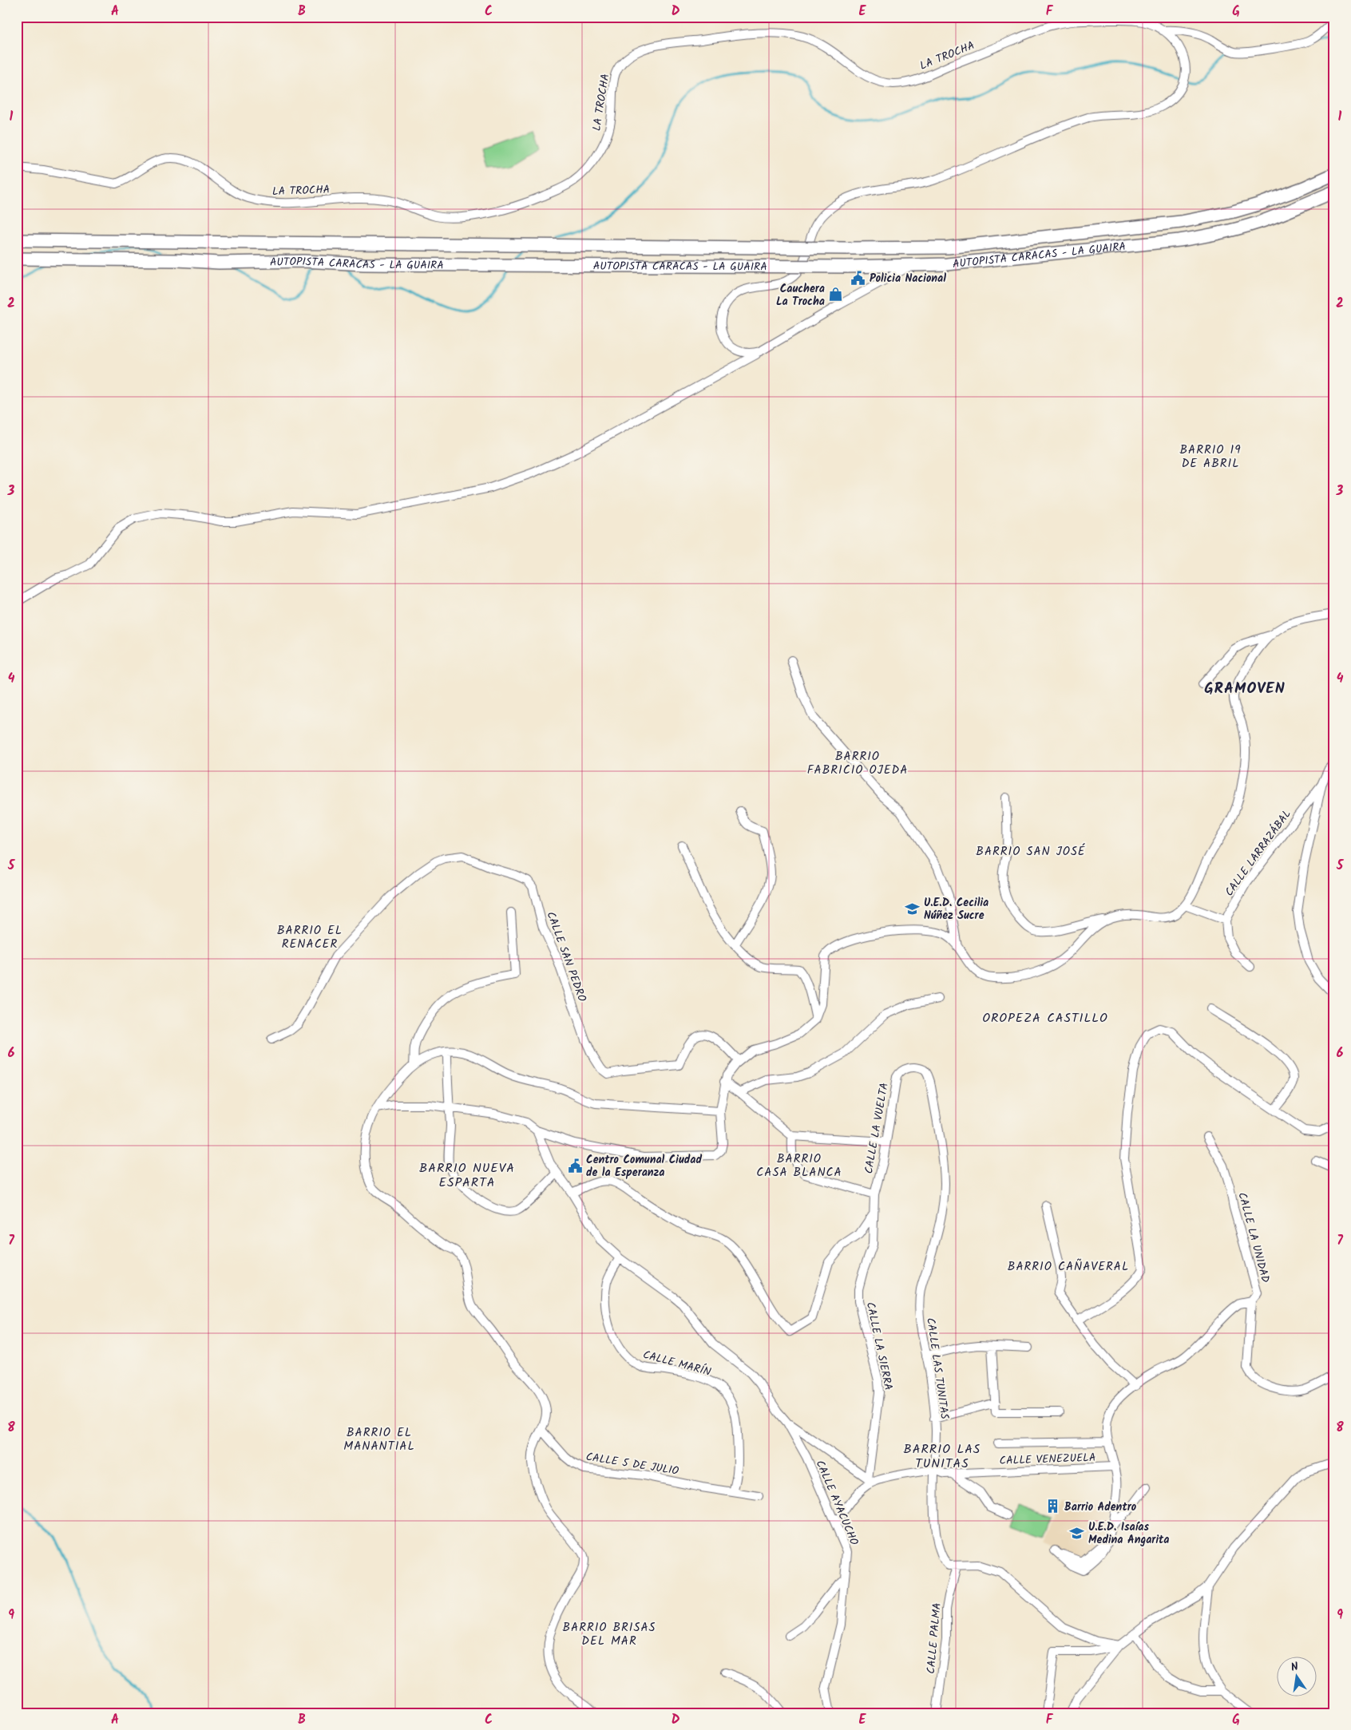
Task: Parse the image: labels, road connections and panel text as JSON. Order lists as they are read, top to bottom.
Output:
{
  "streets": {
    "highway": ["AUTOPISTA CARACAS - LA GUAIRA"],
    "street": [
      "LA TROCHA",
      "CALLE LARRAZÁBAL",
      "CALLE SAN PEDRO",
      "CALLE LA VUELTA",
      "CALLE LA UNIDAD",
      "CALLE LA SIERRA",
      "CALLE MARÍN",
      "CALLE LAS TUNITAS",
      "CALLE VENEZUELA",
      "CALLE 5 DE JULIO",
      "CALLE AYACUCHO",
      "CALLE PALMA"
    ]
  },
  "crossings": [
    ["LA TROCHA", "AUTOPISTA CARACAS - LA GUAIRA"],
    ["CALLE LA VUELTA", "CALLE LA SIERRA"],
    ["CALLE LA VUELTA", "CALLE LAS TUNITAS"],
    ["CALLE LA UNIDAD", "CALLE VENEZUELA"],
    ["CALLE MARÍN", "CALLE 5 DE JULIO"],
    ["CALLE LAS TUNITAS", "CALLE VENEZUELA"],
    ["CALLE LAS TUNITAS", "CALLE PALMA"]
  ],
  "districts": [
    "BARRIO 19 DE ABRIL",
    "GRAMOVEN",
    "BARRIO FABRICIO OJEDA",
    "BARRIO SAN JOSÉ",
    "BARRIO EL RENACER",
    "OROPEZA CASTILLO",
    "BARRIO CASA BLANCA",
    "BARRIO NUEVA ESPARTA",
    "BARRIO CAÑAVERAL",
    "BARRIO EL MANANTIAL",
    "BARRIO LAS TUNITAS",
    "BARRIO BRISAS DEL MAR"
  ],
  "places": {
    "public building": ["Policia Nacional", "Centro Comunal Ciudad de la Esperanza"],
    "shop": ["Cauchera La Trocha"],
    "school or university": ["U.E.D. Cecilia Núñez Sucre", "U.E.D. Isaías Medina Angarita"],
    "building": ["Barrio Adentro"]
  },
  "north": "top",
  "grid": {
    "columns": [
      "A",
      "B",
      "C",
      "D",
      "E",
      "F",
      "G"
    ],
    "rows": [
      "1",
      "2",
      "3",
      "4",
      "5",
      "6",
      "7",
      "8",
      "9"
    ]
  }
}
